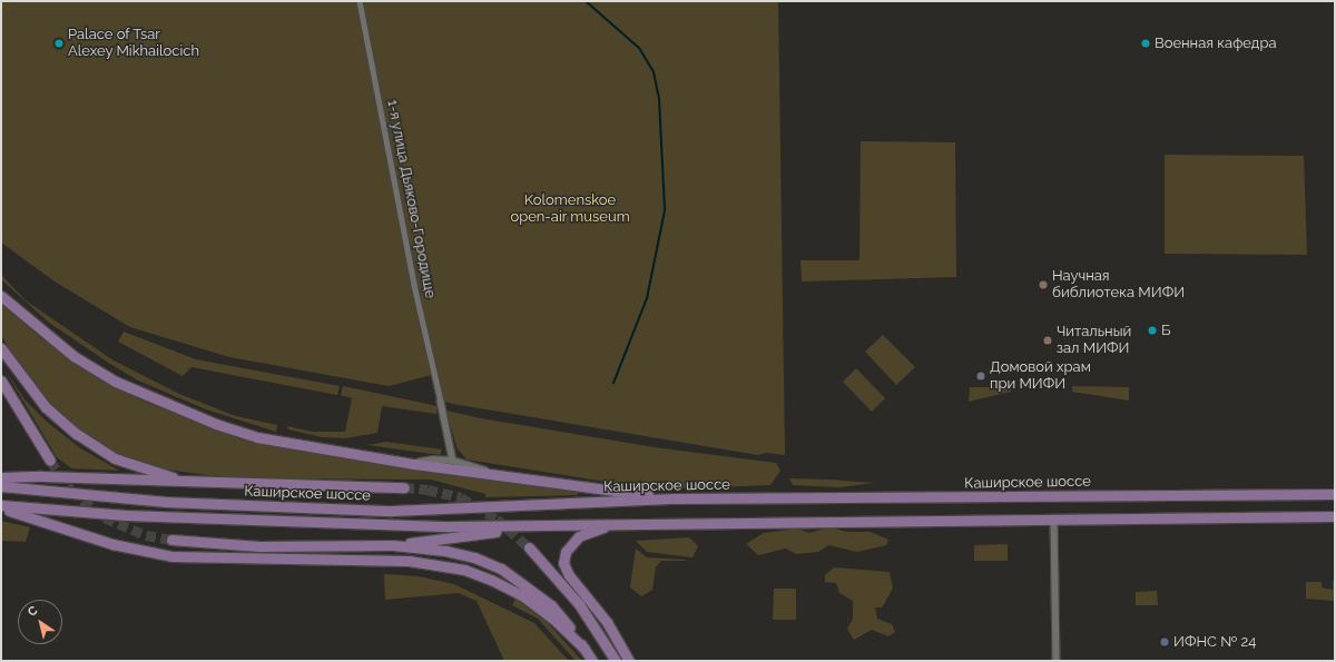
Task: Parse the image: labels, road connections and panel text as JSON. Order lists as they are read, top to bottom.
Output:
{
  "streets": {
    "main road": ["Каширское шоссе"],
    "street": ["1-я улица Дьяково-Городище"]
  },
  "parks": ["Kolomenskoe open-air museum"],
  "places": [
    "Palace of Tsar Alexey Mikhailocich",
    "Военная кафедра",
    "Научная библиотека МИФИ",
    "Б",
    "Читальный зал МИФИ",
    "Домовой храм при МИФИ",
    "ИФНС № 24"
  ],
  "north": "top left"
}
